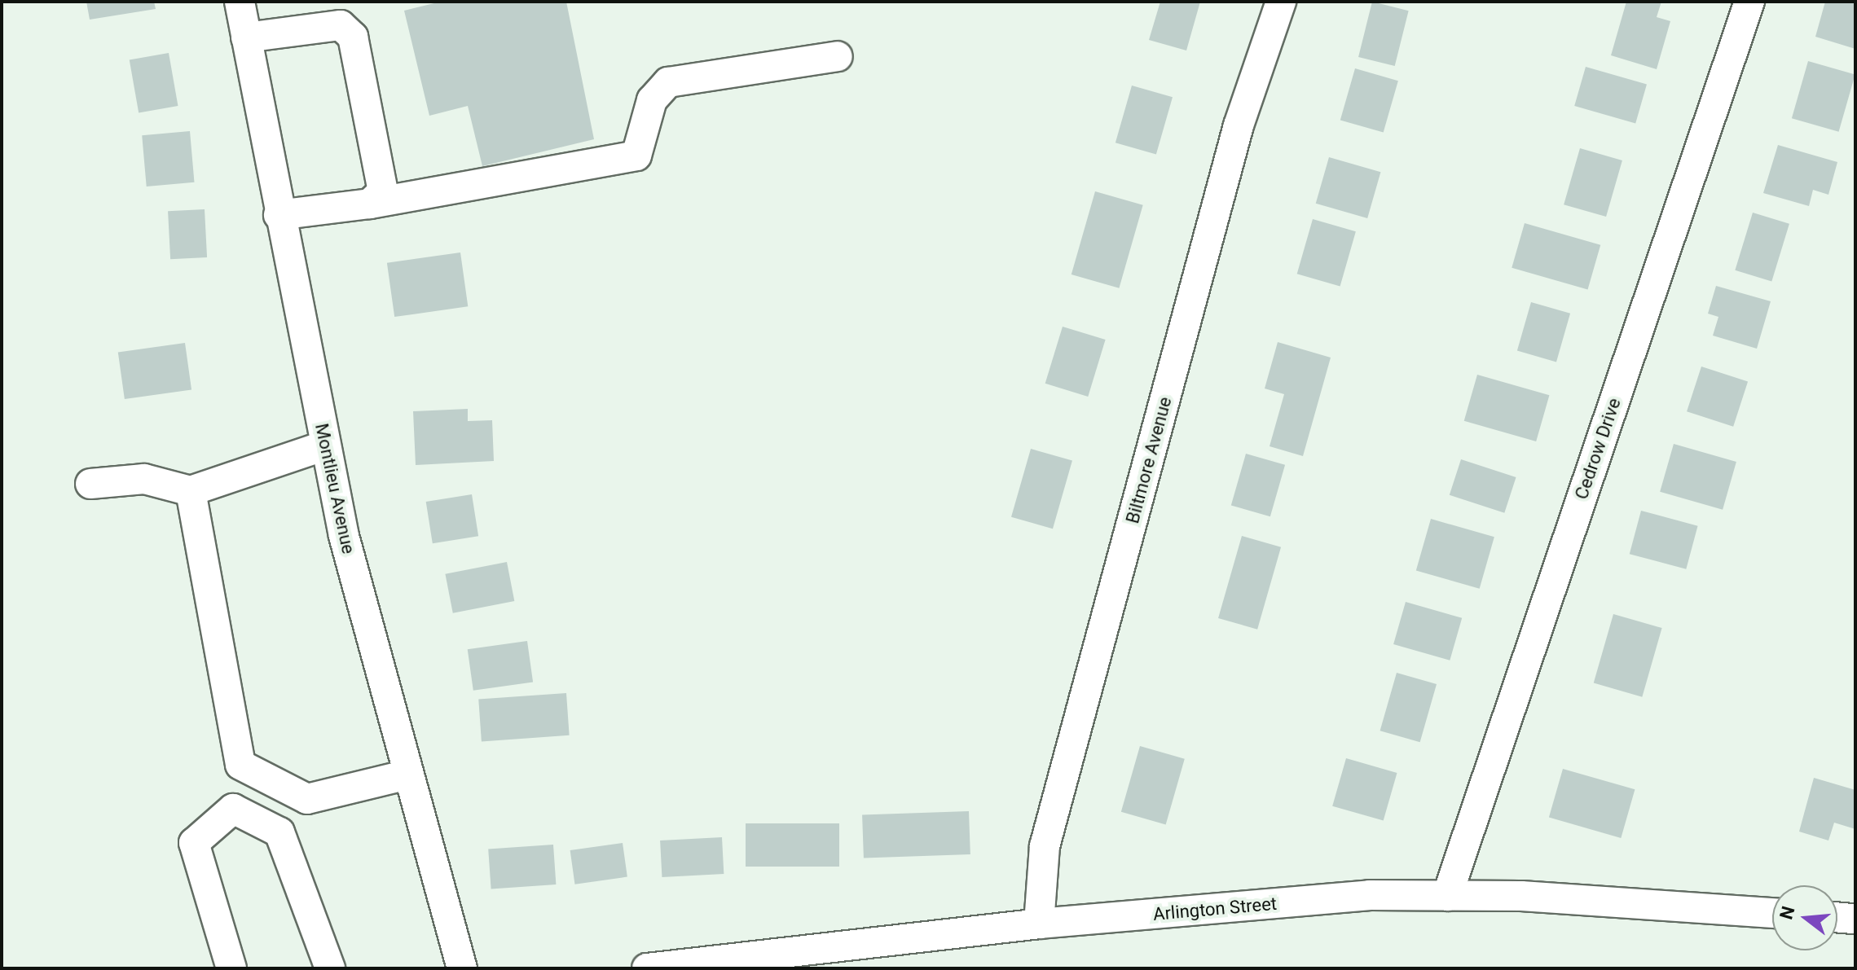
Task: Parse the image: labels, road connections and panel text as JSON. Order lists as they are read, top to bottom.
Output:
{
  "streets": {
    "street": [
      "Cedrow Drive",
      "Biltmore Avenue",
      "Montlieu Avenue",
      "Arlington Street"
    ]
  },
  "crossings": [
    ["Cedrow Drive", "Arlington Street"],
    ["Biltmore Avenue", "Arlington Street"]
  ],
  "north": "left"
}
